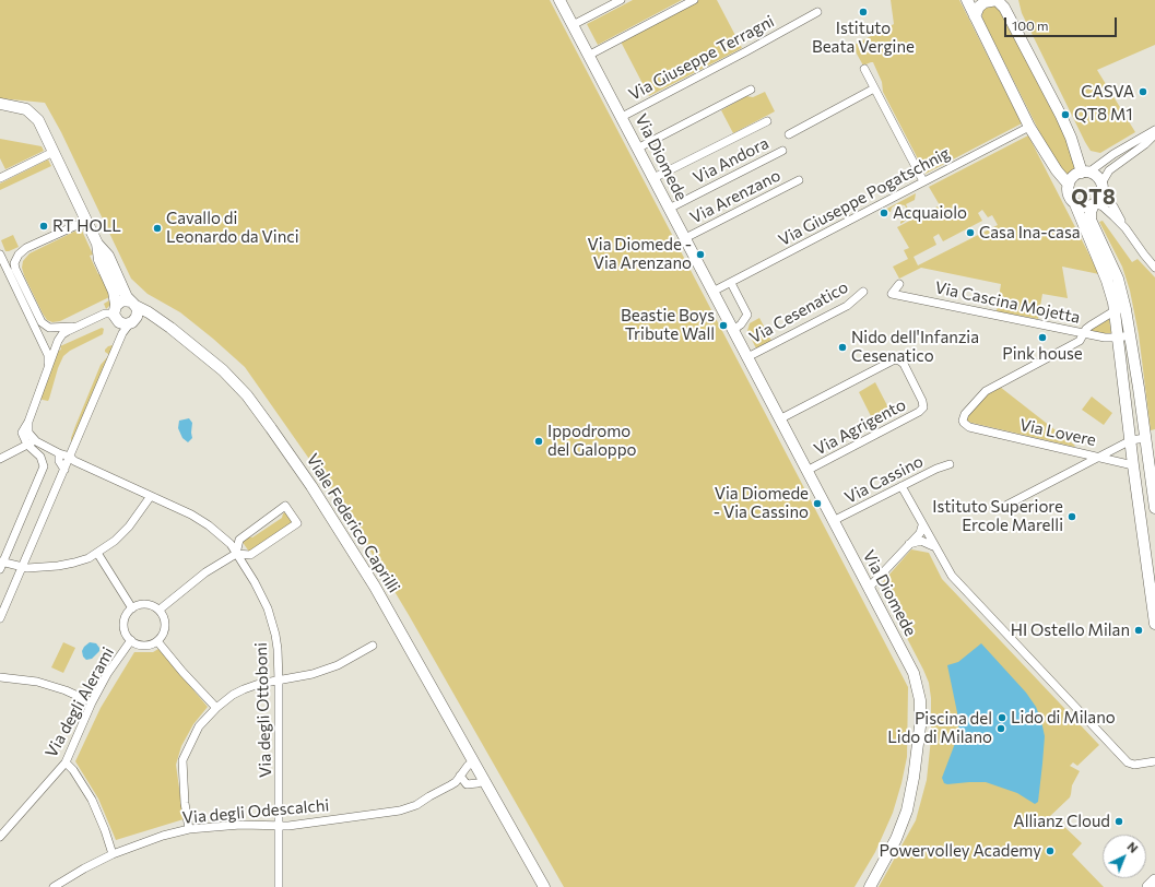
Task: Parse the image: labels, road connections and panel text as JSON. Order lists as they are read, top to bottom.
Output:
{
  "streets": {
    "street": [
      "Via Giuseppe Terragni",
      "Via Diomede",
      "Via Andora",
      "Via Arenzano",
      "Via Giuseppe Pogatschnig",
      "Via Cascina Mojetta",
      "Via Cesenatico",
      "Via Agrigento",
      "Via Lovere",
      "Via Cassino",
      "Viale Federico Caprilli",
      "Via degli Alerami",
      "Via degli Ottoboni",
      "Via degli Odescalchi"
    ]
  },
  "crossings": [
    ["Via Giuseppe Terragni", "Via Diomede"],
    ["Via Diomede", "Via Andora"],
    ["Via Diomede", "Via Arenzano"],
    ["Via Diomede", "Via Giuseppe Pogatschnig"],
    ["Via Diomede", "Via Cesenatico"],
    ["Via Diomede", "Via Agrigento"],
    ["Via Diomede", "Via Cassino"],
    ["Via Cascina Mojetta", "Via Lovere"],
    ["Via degli Ottoboni", "Via degli Odescalchi"]
  ],
  "districts": ["QT8"],
  "places": [
    "Istituto Beata Vergine",
    "CASVA",
    "QT8 M1",
    "Acquaiolo",
    "RT HOLL",
    "Cavallo di Leonardo da Vinci",
    "Casa Ina-casa",
    "Via Diomede - Via Arenzano",
    "Beastie Boys Tribute Wall",
    "Pink house",
    "Nido dell'Infanzia Cesenatico",
    "Ippodromo del Galoppo",
    "Via Diomede - Via Cassino",
    "Istituto Superiore Ercole Marelli",
    "HI Ostello Milan",
    "Lido di Milano",
    "Piscina del Lido di Milano",
    "Allianz Cloud",
    "Powervolley Academy"
  ],
  "scale_bar": "100 m",
  "north": "top right"
}
